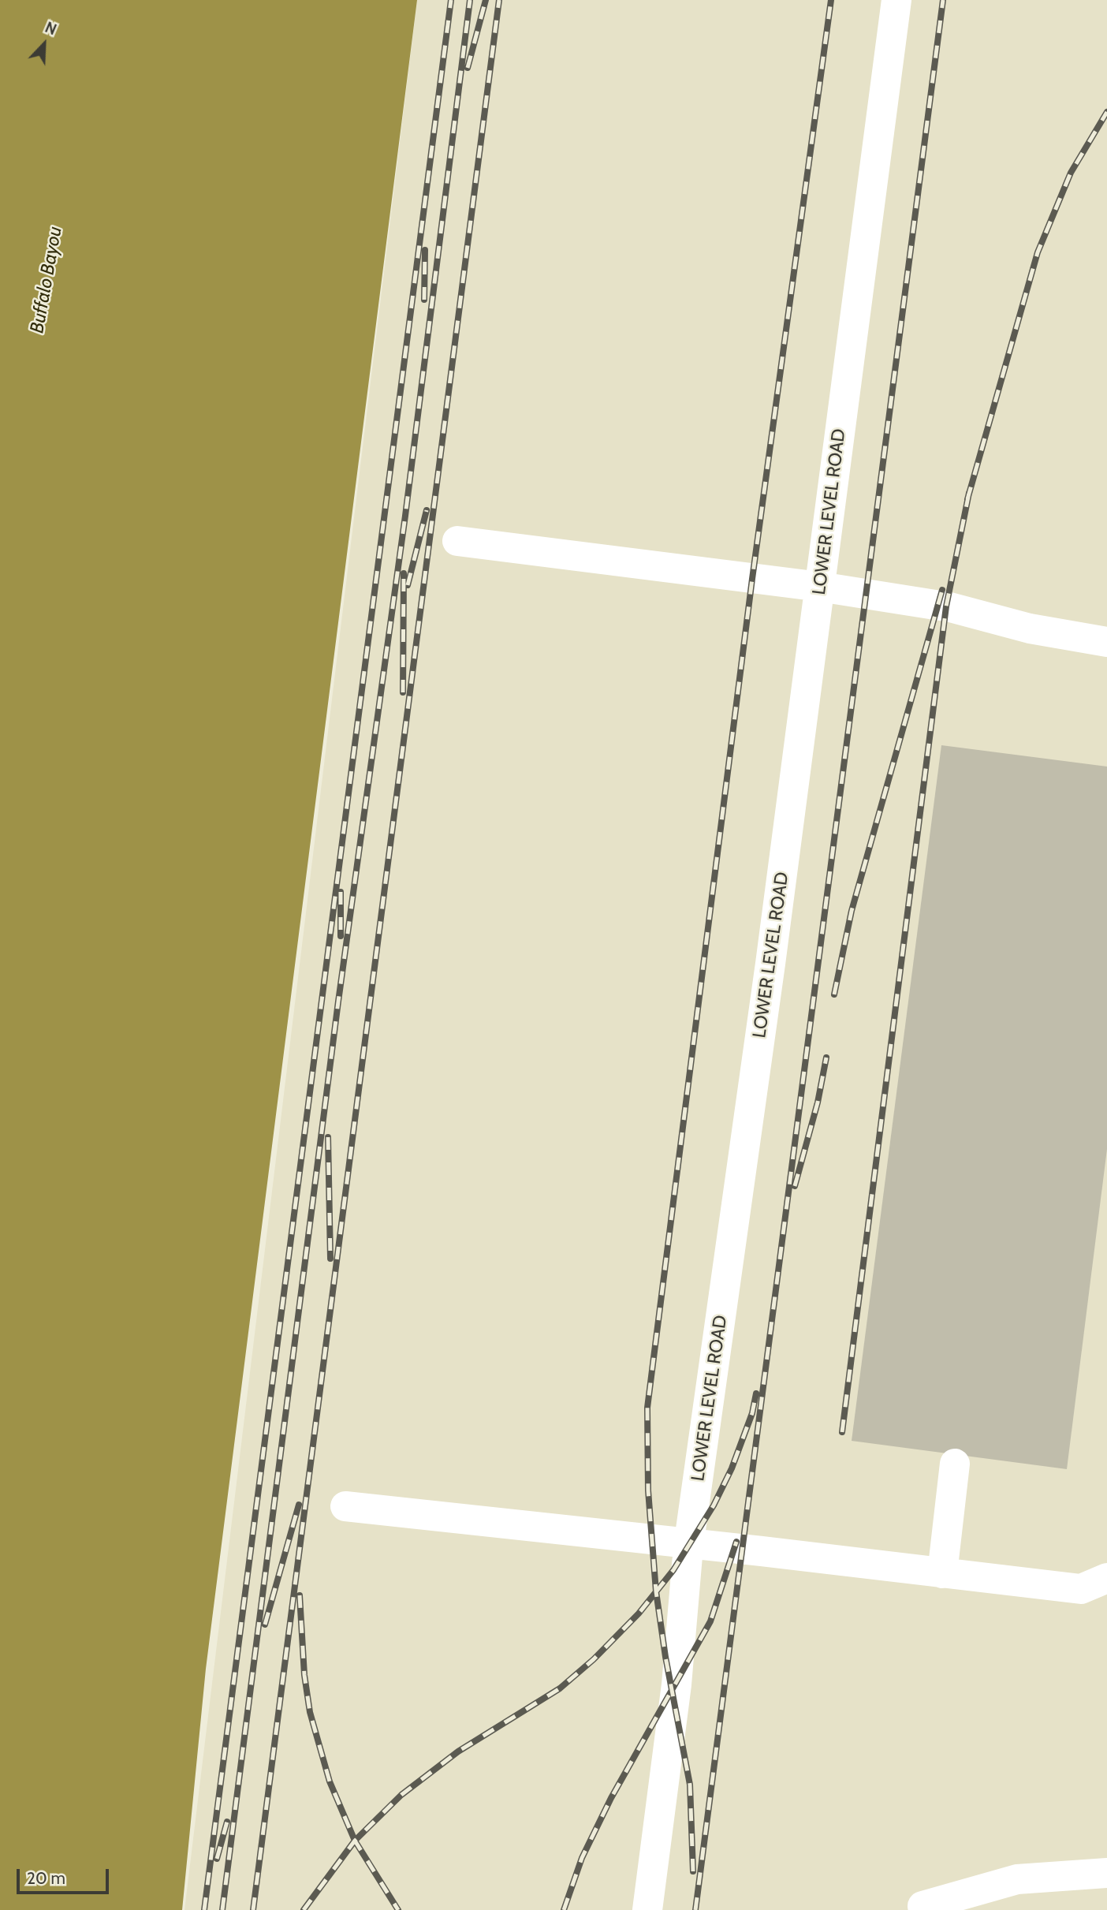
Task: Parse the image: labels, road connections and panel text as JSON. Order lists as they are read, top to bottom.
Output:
{
  "streets": {
    "lane": ["LOWER LEVEL ROAD"]
  },
  "water": ["Buffalo Bayou"],
  "scale_bar": "20 m",
  "north": "top right"
}
